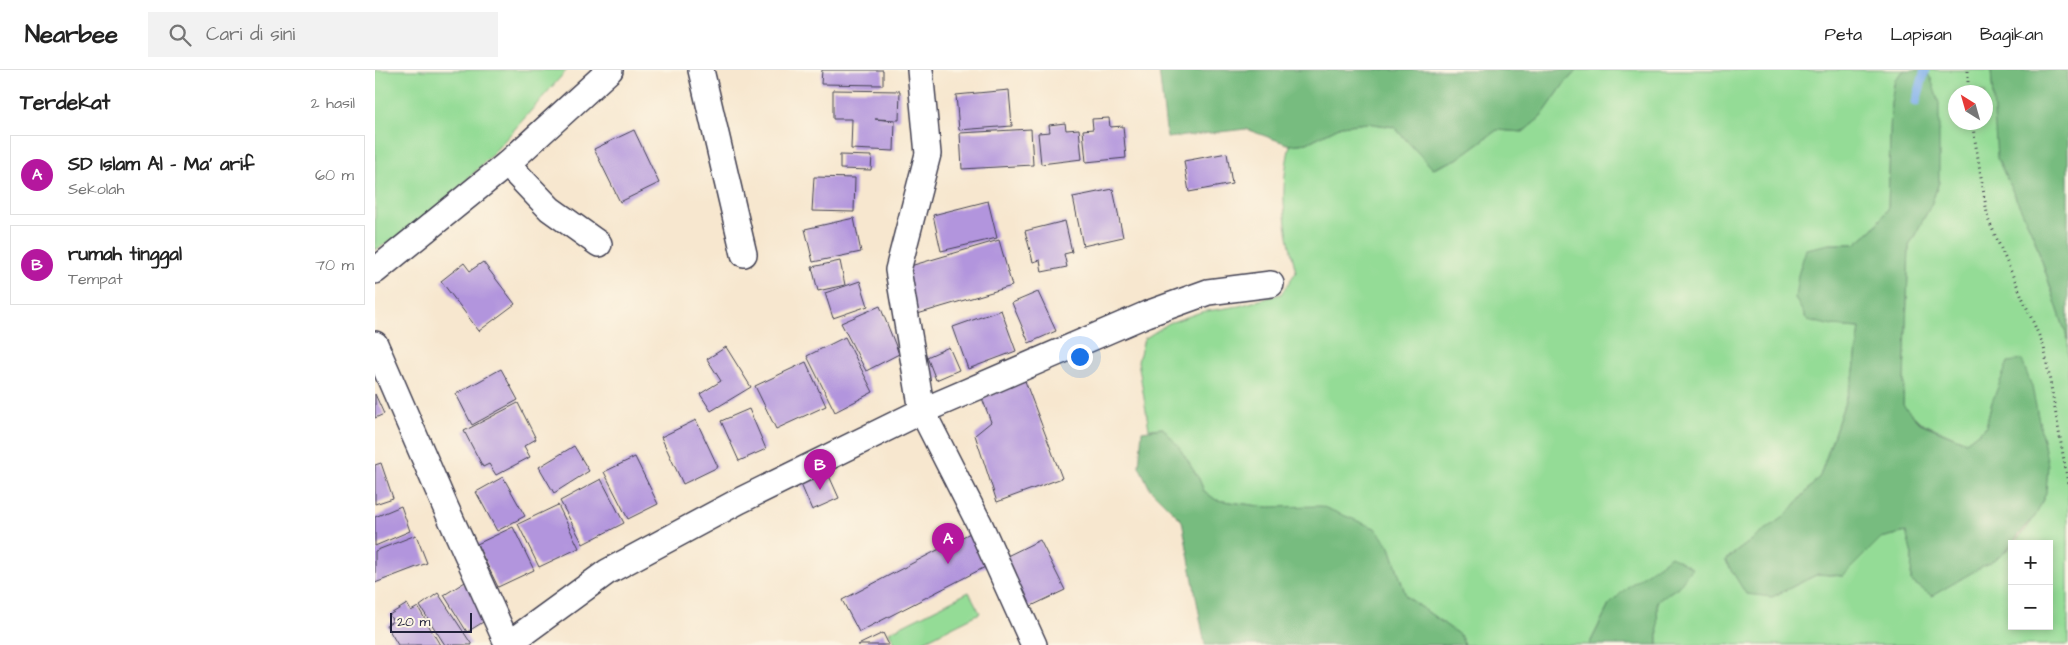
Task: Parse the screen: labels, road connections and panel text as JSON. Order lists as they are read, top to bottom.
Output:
{
  "scale_bar": "20 m",
  "north": "top left",
  "page": {
    "header": "Nearbee",
    "search": "Cari di sini",
    "nav": ["Peta", "Lapisan", "Bagikan"],
    "heading": ["Terdekat", "2 hasil"],
    "list": [
      {
        "mark": "A",
        "name": "SD Islam Al - Ma' arif",
        "note": "Sekolah",
        "value": "60 m"
      },
      {
        "mark": "B",
        "name": "rumah tinggal",
        "note": "Tempat",
        "value": "70 m"
      }
    ],
    "pins": ["B", "A"],
    "map_buttons": ["+", "−"],
    "scale": "20 m"
  }
}
